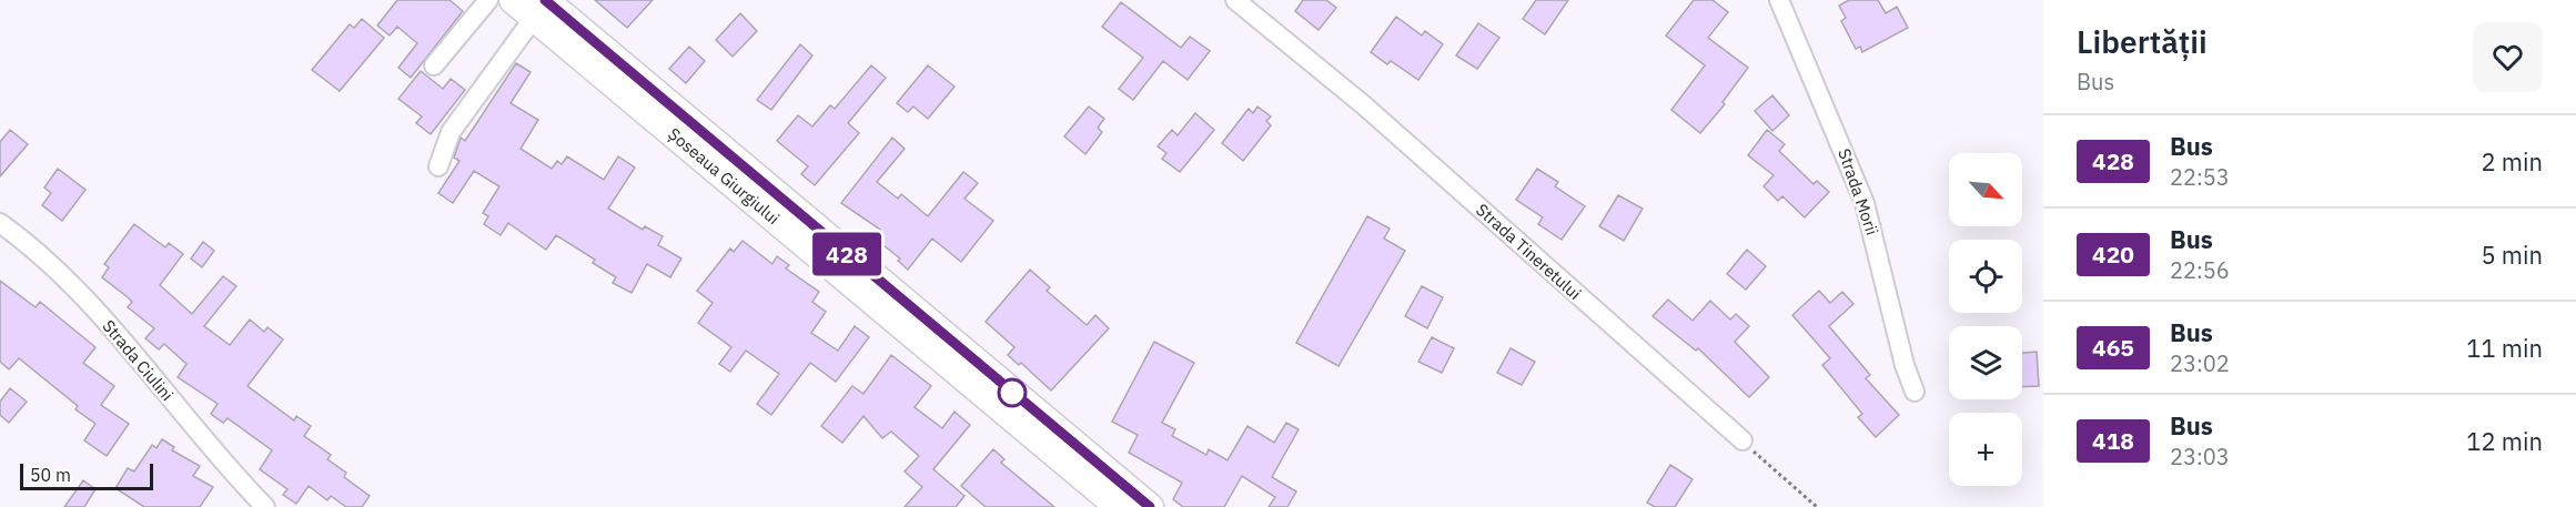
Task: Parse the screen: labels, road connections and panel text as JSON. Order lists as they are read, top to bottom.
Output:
{
  "streets": {
    "highway": ["Șoseaua Giurgiului"],
    "street": ["Strada Morii", "Strada Tineretului", "Strada Ciulini"]
  },
  "lines": ["bus line 428"],
  "scale_bar": "50 m",
  "north": "bottom right",
  "page": {
    "on_map": "428",
    "heading": ["Libertății", "Bus"],
    "list": [
      {
        "mark": "428",
        "name": "Bus",
        "note": "22:53",
        "value": "2 min"
      },
      {
        "mark": "420",
        "name": "Bus",
        "note": "22:56",
        "value": "5 min"
      },
      {
        "mark": "465",
        "name": "Bus",
        "note": "23:02",
        "value": "11 min"
      },
      {
        "mark": "418",
        "name": "Bus",
        "note": "23:03",
        "value": "12 min"
      }
    ],
    "map_buttons": "+",
    "scale": "50 m"
  }
}
